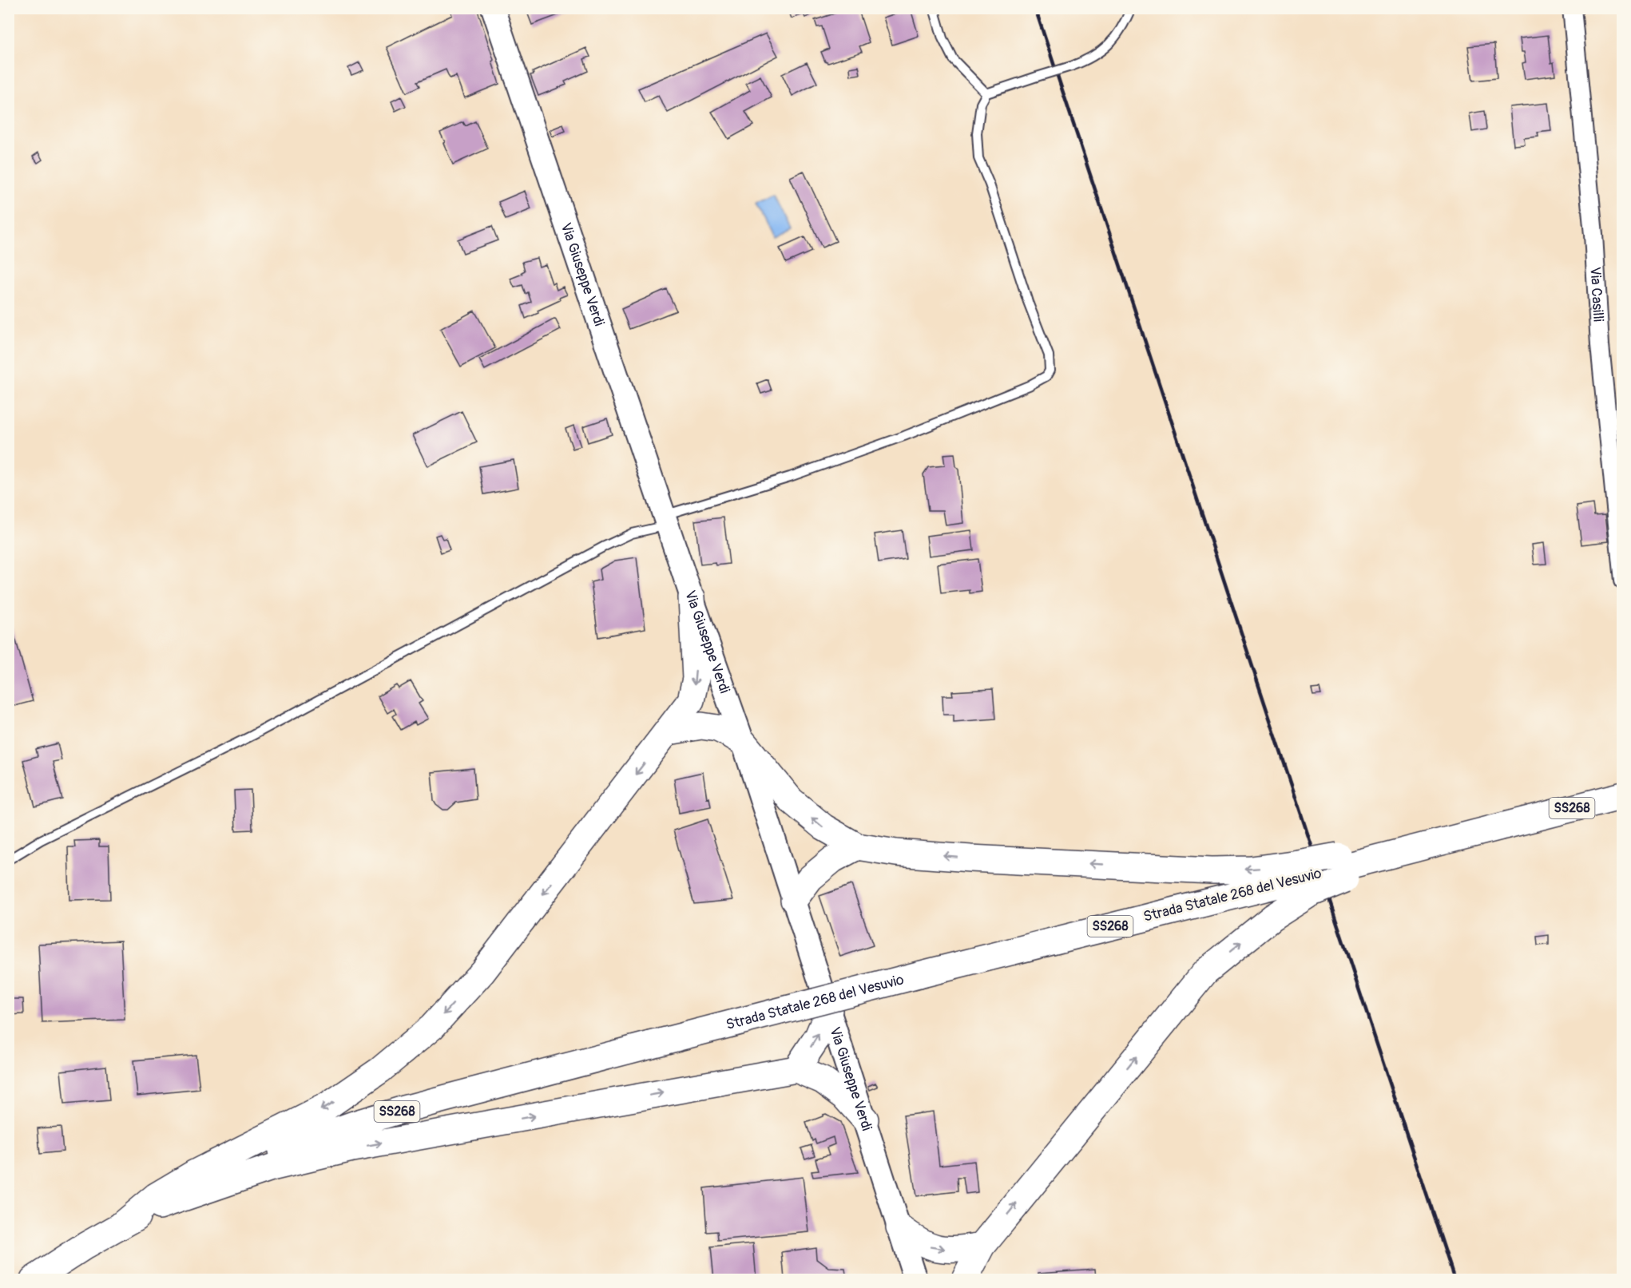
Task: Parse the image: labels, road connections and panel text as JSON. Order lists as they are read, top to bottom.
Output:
{
  "streets": {
    "highway": ["SS268", "Strada Statale 268 del Vesuvio"],
    "street": ["Via Giuseppe Verdi", "Via Casilli"]
  }
}
